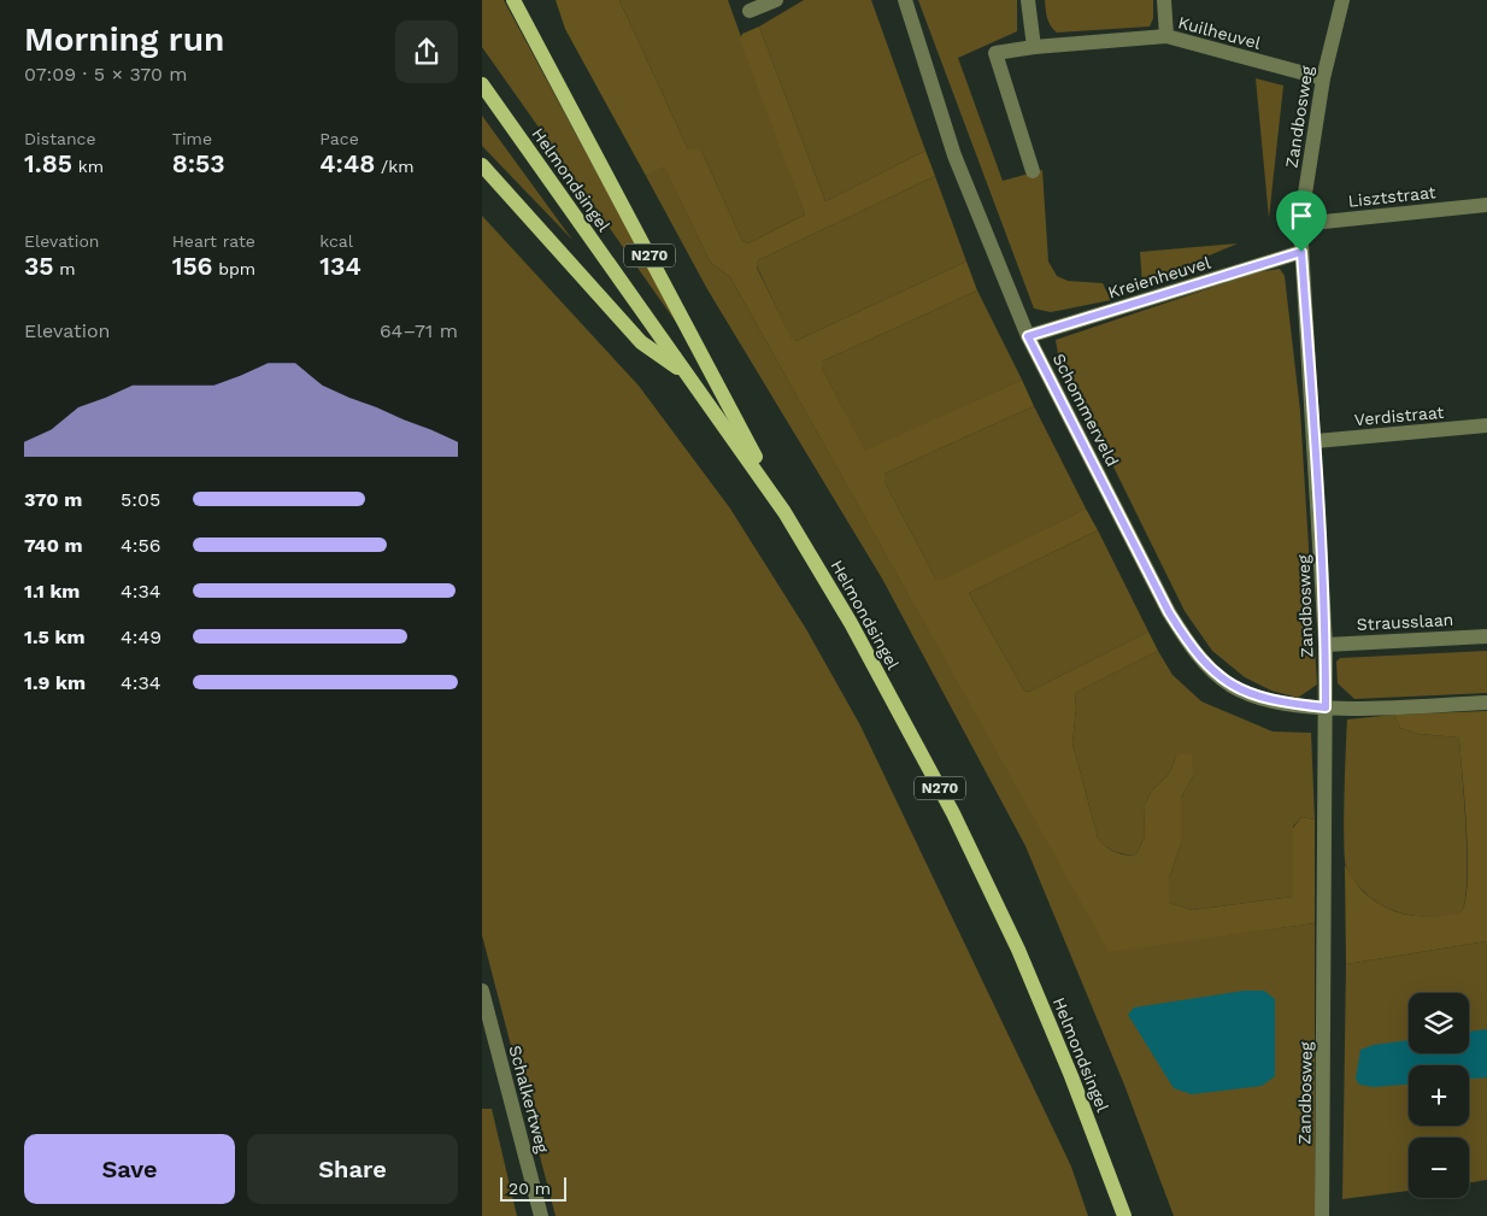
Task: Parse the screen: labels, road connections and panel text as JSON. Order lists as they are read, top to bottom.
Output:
{
  "streets": {
    "main road": ["Helmondsingel", "N270"],
    "street": [
      "Kuilheuvel",
      "Zandbosweg",
      "Lisztstraat",
      "Kreienheuvel",
      "Schommerveld",
      "Verdistraat",
      "Strausslaan",
      "Schalkertweg"
    ]
  },
  "crossings": [
    ["Kuilheuvel", "Zandbosweg"],
    ["Zandbosweg", "Lisztstraat"],
    ["Zandbosweg", "Kreienheuvel"],
    ["Zandbosweg", "Schommerveld"],
    ["Zandbosweg", "Verdistraat"],
    ["Zandbosweg", "Strausslaan"],
    ["Helmondsingel", "N270"],
    ["Kreienheuvel", "Schommerveld"]
  ],
  "scale_bar": "20 m",
  "page": {
    "heading": ["Morning run", "07:09 · 5 × 370 m"],
    "stats": [
      ["Distance", "1.85 km"],
      ["Time", "8:53"],
      ["Pace", "4:48 /km"],
      ["Elevation", "35 m"],
      ["Heart rate", "156 bpm"],
      ["kcal", "134"]
    ],
    "chart": ["Elevation", "64–71 m"],
    "list": [
      {
        "name": "370 m",
        "note": "5:05"
      },
      {
        "name": "740 m",
        "note": "4:56"
      },
      {
        "name": "1.1 km",
        "note": "4:34"
      },
      {
        "name": "1.5 km",
        "note": "4:49"
      },
      {
        "name": "1.9 km",
        "note": "4:34"
      }
    ],
    "map_buttons": ["+", "−"],
    "buttons": ["Save", "Share"],
    "scale": "20 m"
  }
}
